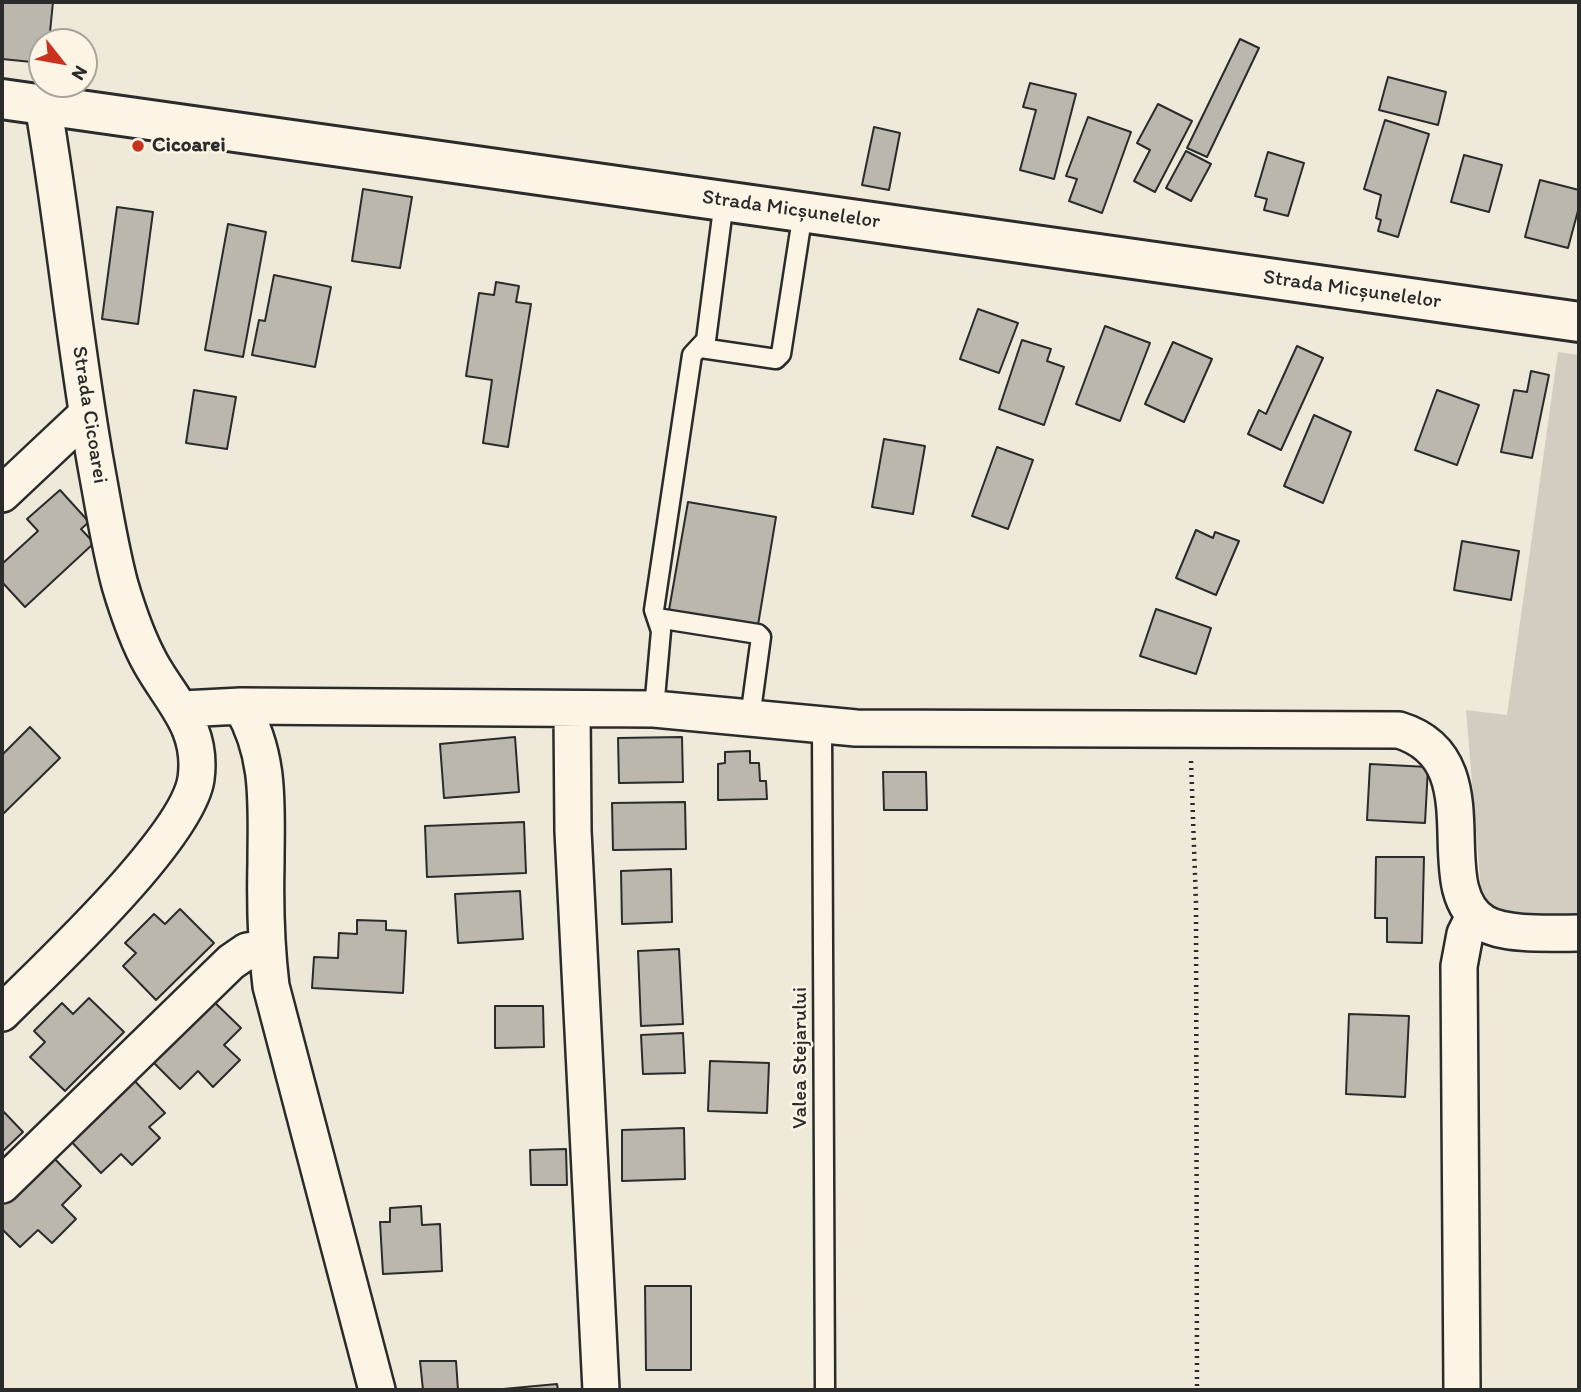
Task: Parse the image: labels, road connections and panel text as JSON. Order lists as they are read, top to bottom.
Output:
{
  "streets": {
    "street": ["Strada Micșunelelor", "Strada Cicoarei"],
    "lane": ["Valea Stejarului"]
  },
  "crossings": [
    ["Strada Micșunelelor", "Strada Cicoarei"]
  ],
  "places": ["Cicoarei"],
  "north": "bottom right"
}
